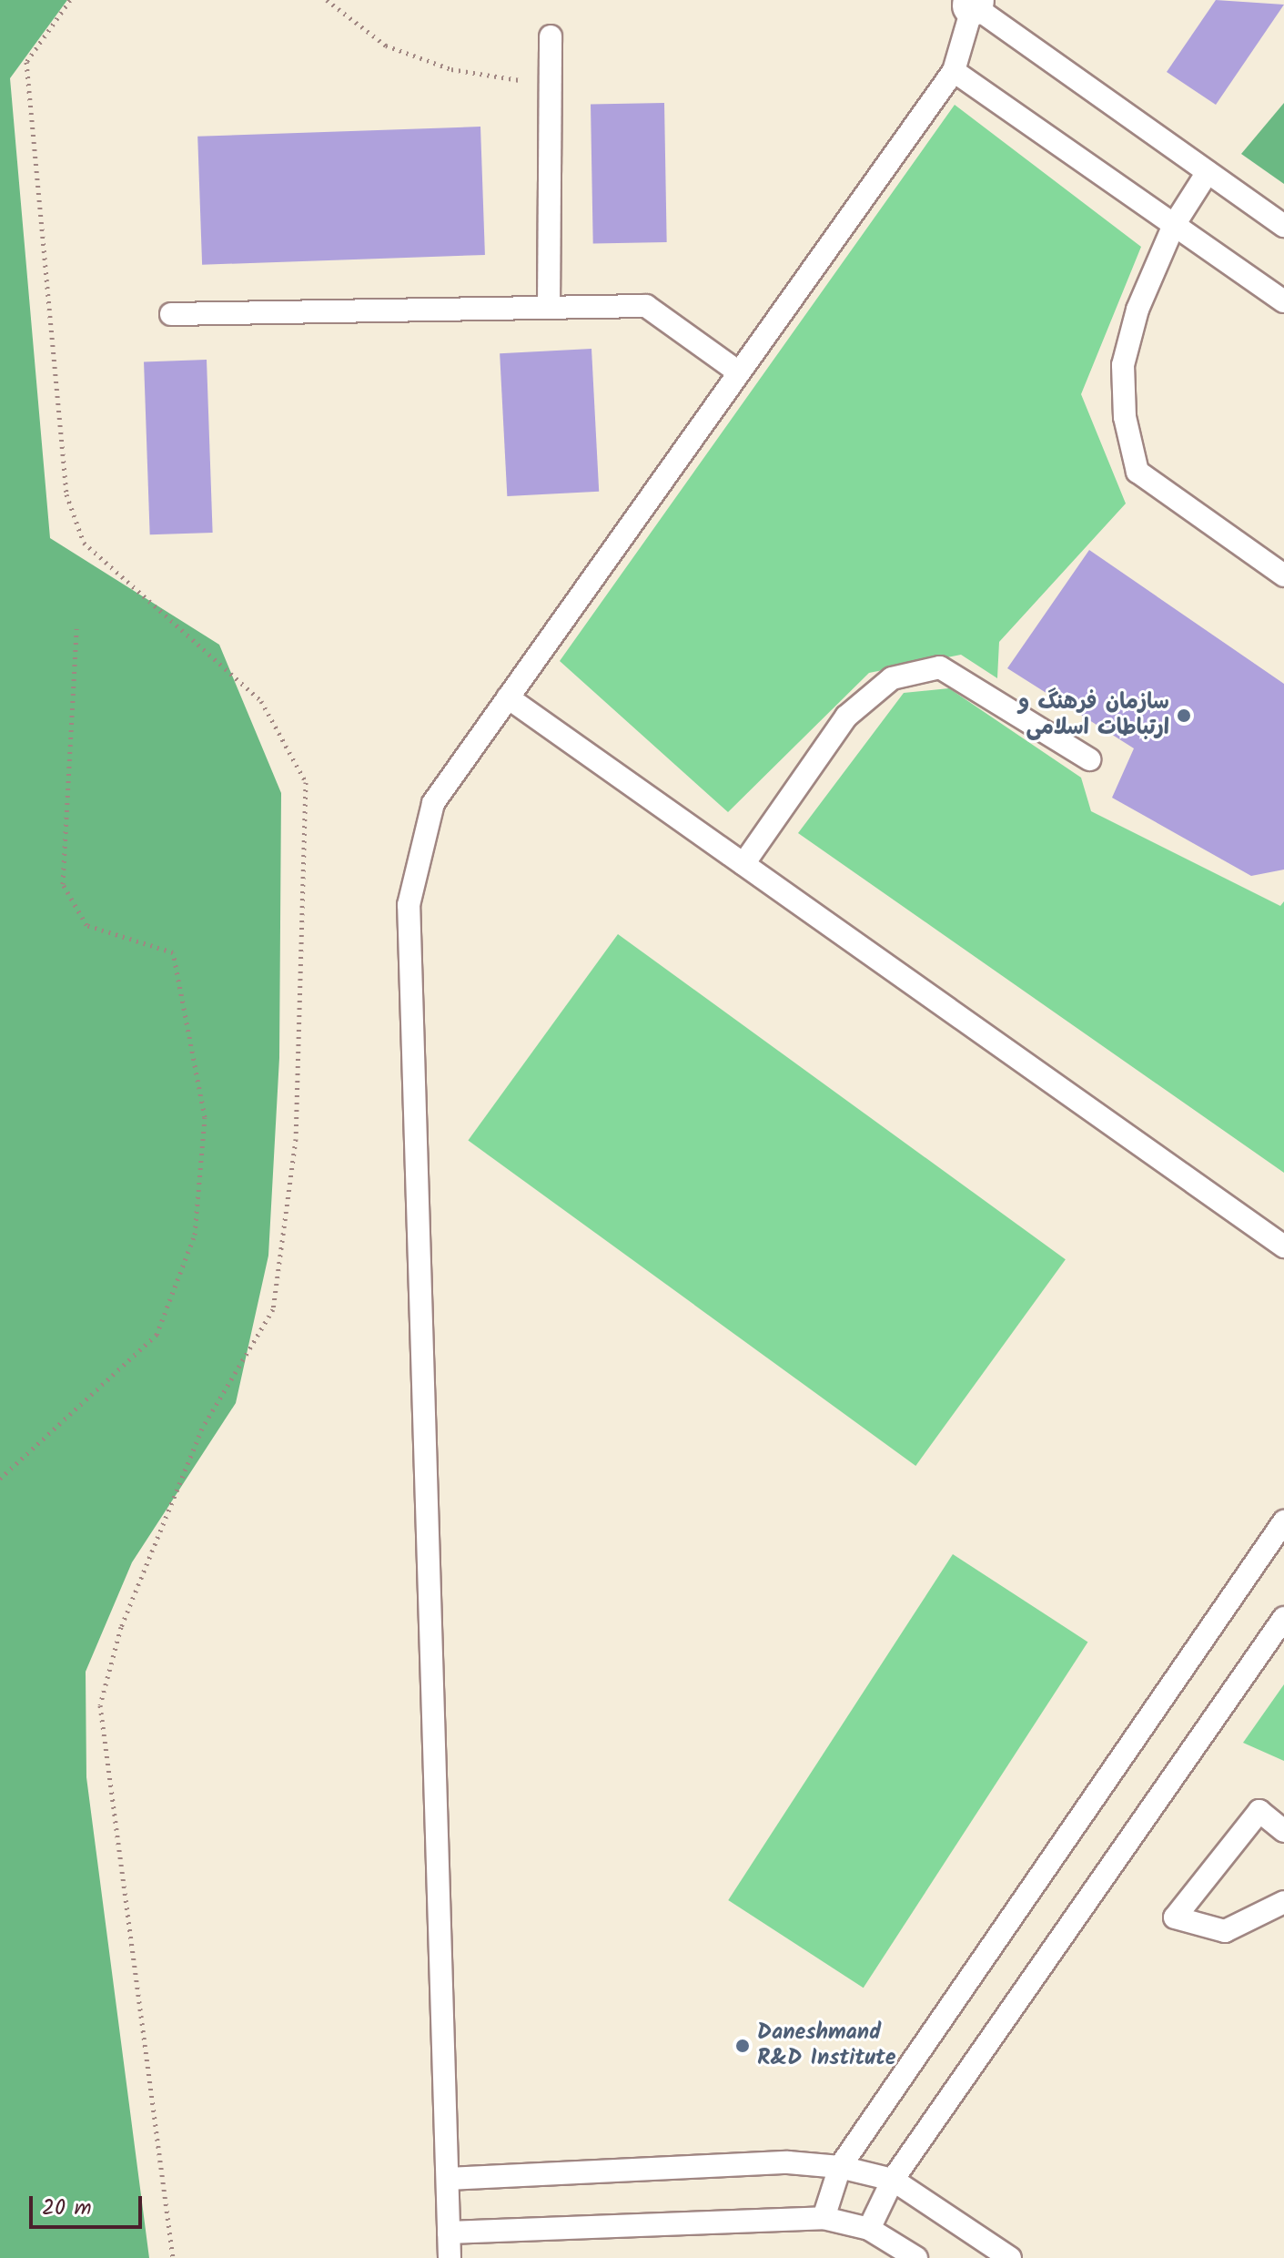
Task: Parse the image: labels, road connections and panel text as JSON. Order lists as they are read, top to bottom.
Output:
{
  "places": ["سازمان فرهنگ و ارتباطات اسلامی", "Daneshmand R&D Institute"],
  "scale_bar": "20 m"
}
